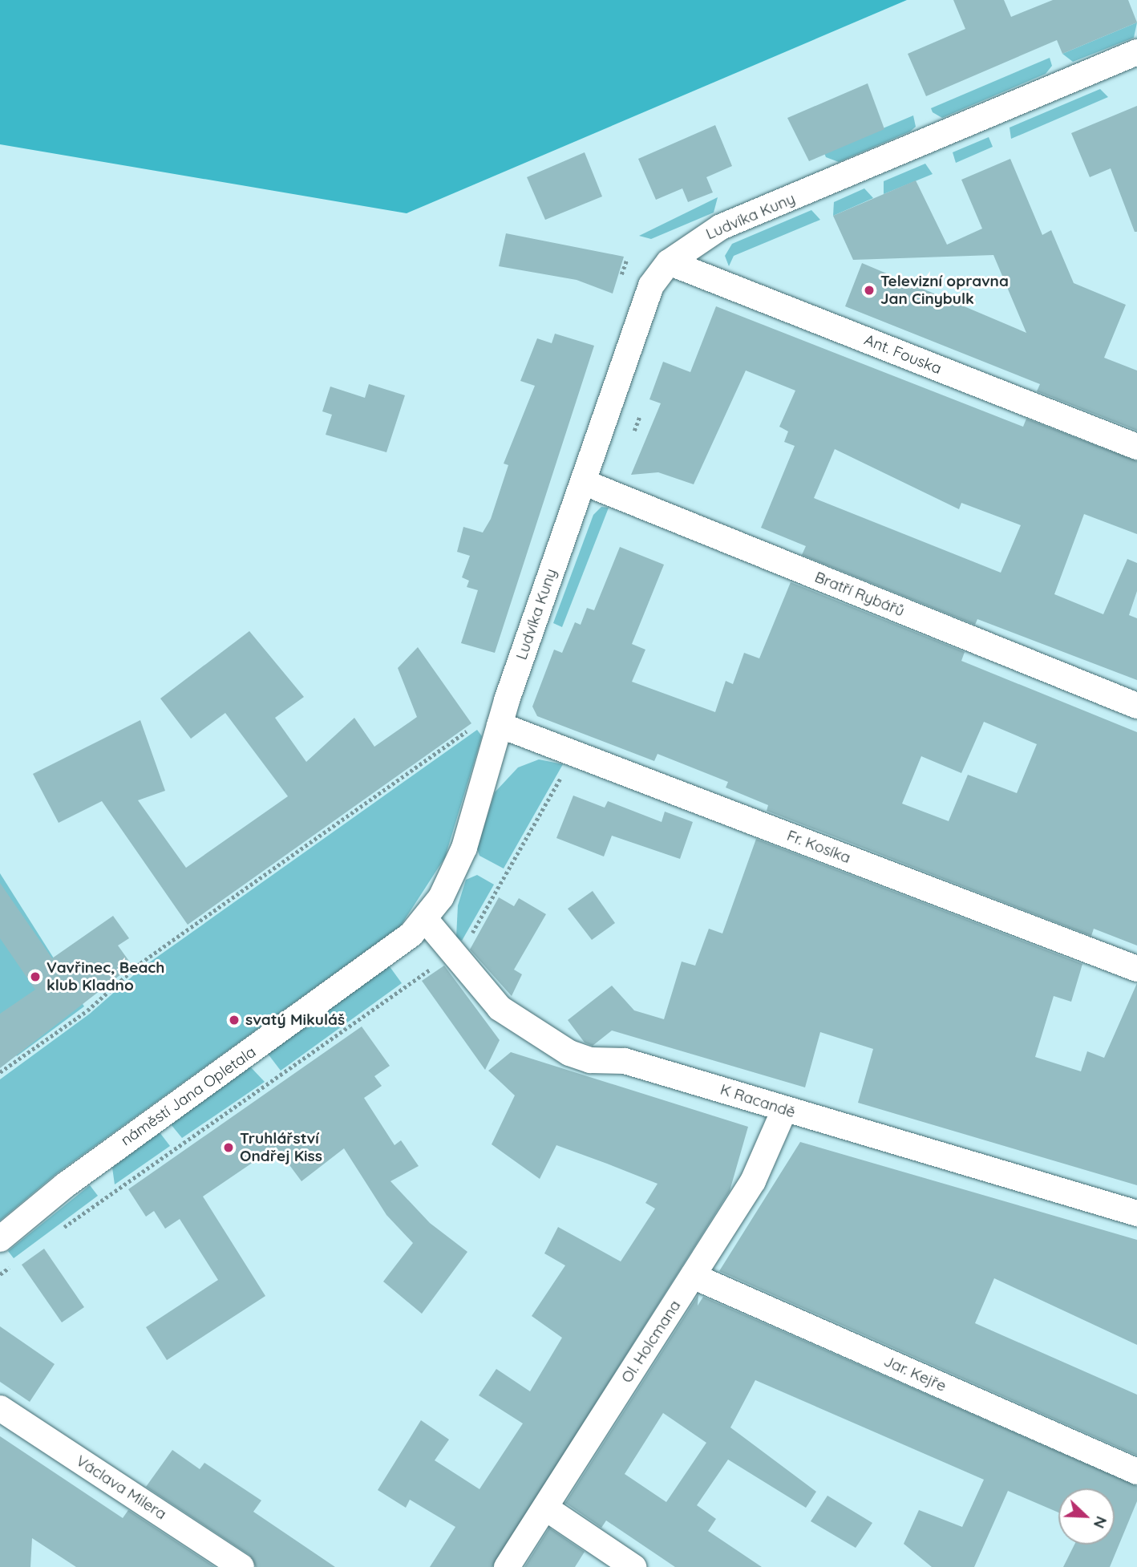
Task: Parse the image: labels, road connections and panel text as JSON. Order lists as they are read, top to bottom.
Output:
{
  "streets": {
    "street": [
      "Ludvíka Kuny",
      "Ant. Fouska",
      "Bratří Rybářů",
      "Fr. Kosíka",
      "náměstí Jana Opletala",
      "K Racandě",
      "Ol. Holcmana",
      "Jar. Kejře",
      "Václava Milera"
    ]
  },
  "crossings": [
    ["Ludvíka Kuny", "Ant. Fouska"],
    ["Ludvíka Kuny", "Bratří Rybářů"],
    ["Ludvíka Kuny", "Fr. Kosíka"],
    ["Ludvíka Kuny", "náměstí Jana Opletala"],
    ["Fr. Kosíka", "náměstí Jana Opletala"],
    ["náměstí Jana Opletala", "K Racandě"],
    ["K Racandě", "Ol. Holcmana"],
    ["Ol. Holcmana", "Jar. Kejře"]
  ],
  "places": [
    "Televizní opravna Jan Cinybulk",
    "Vavřinec, Beach klub Kladno",
    "svatý Mikuláš",
    "Truhlářství Ondřej Kiss"
  ],
  "north": "bottom right"
}
